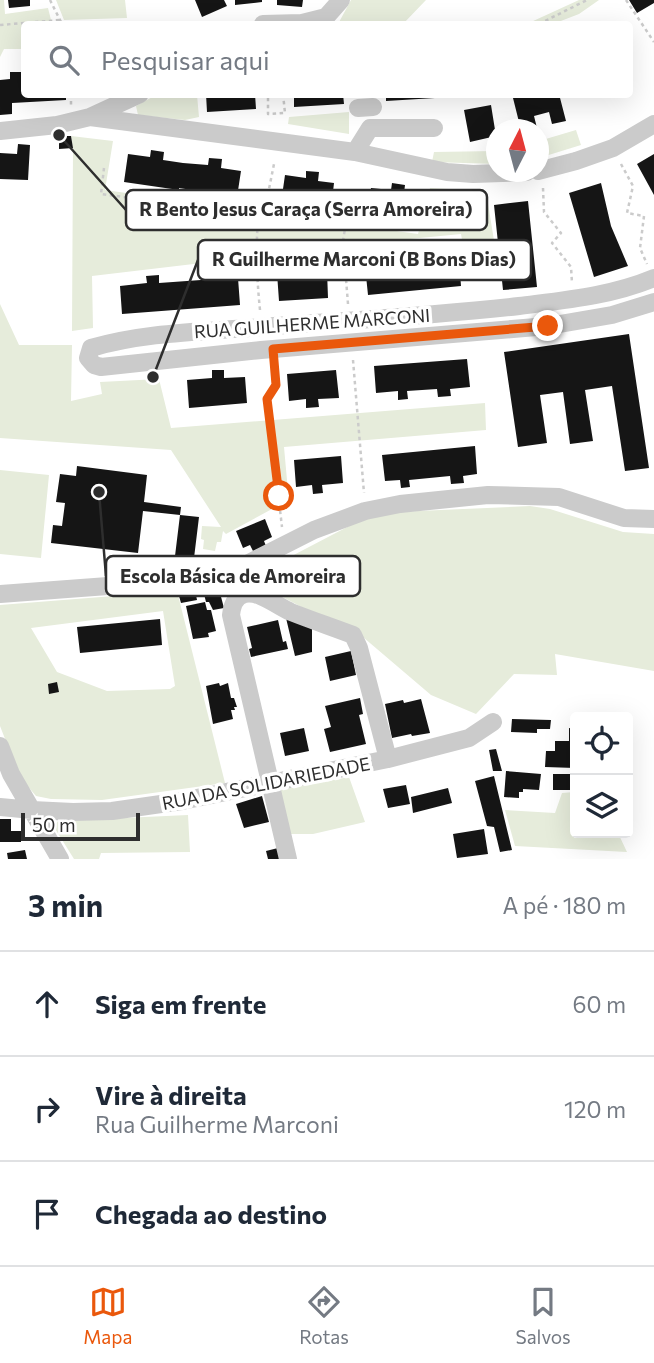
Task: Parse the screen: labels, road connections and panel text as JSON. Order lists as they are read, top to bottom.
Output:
{
  "streets": {
    "street": ["RUA GUILHERME MARCONI", "RUA DA SOLIDARIEDADE"]
  },
  "places": ["R Bento Jesus Caraça (Serra Amoreira)", "R Guilherme Marconi (B Bons Dias)", "Escola Básica de Amoreira"],
  "scale_bar": "50 m",
  "north": "top",
  "page": {
    "search": "Pesquisar aqui",
    "scale": "50 m",
    "heading": ["3 min", "A pé · 180 m"],
    "list": [
      ["Siga em frente", "60 m"],
      ["Vire à direita", "Rua Guilherme Marconi", "120 m"],
      "Chegada ao destino"
    ],
    "nav": ["Mapa", "Rotas", "Salvos"]
  }
}
